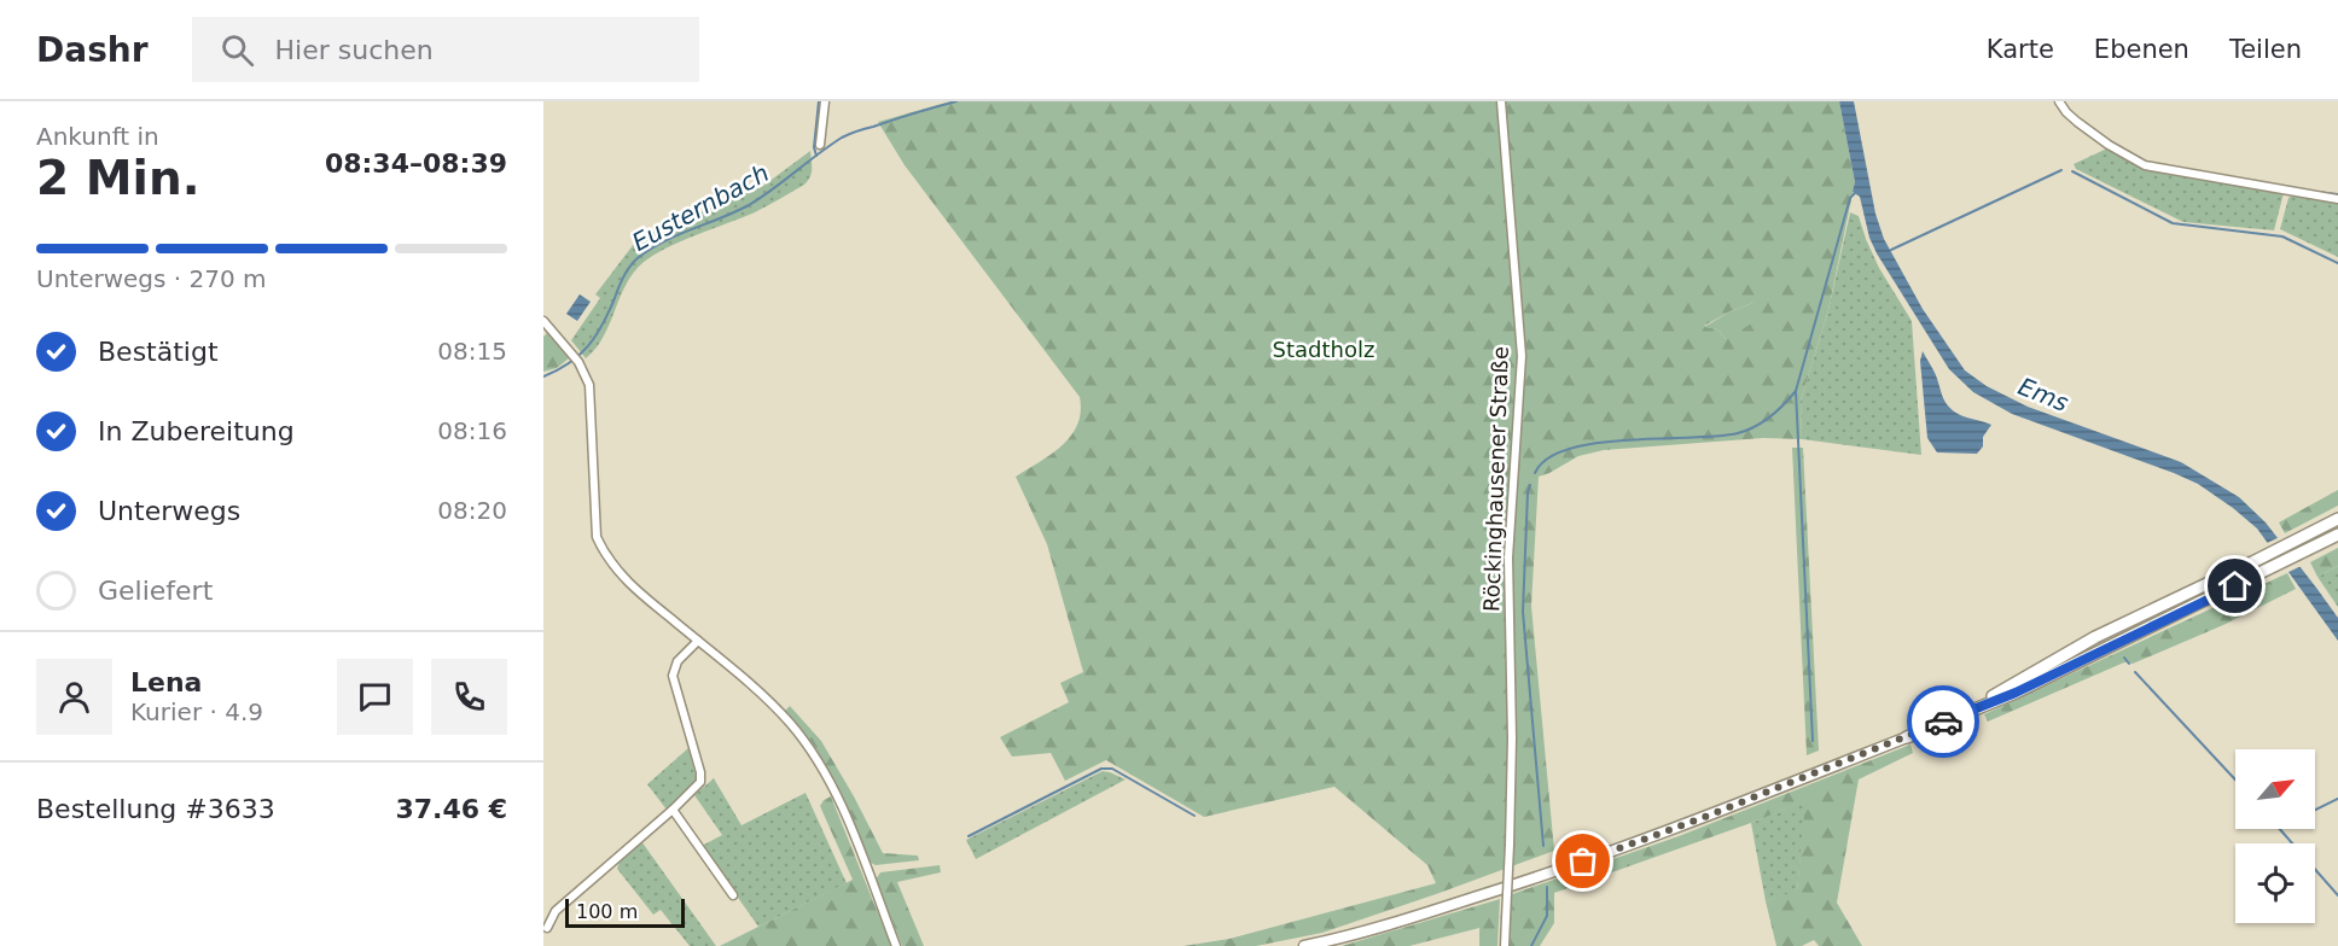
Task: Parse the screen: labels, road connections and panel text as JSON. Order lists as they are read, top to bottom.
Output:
{
  "streets": {
    "street": ["Röckinghausener Straße"]
  },
  "water": ["Eusternbach", "Ems"],
  "parks": ["Stadtholz"],
  "scale_bar": "100 m",
  "north": "top right",
  "page": {
    "header": "Dashr",
    "search": "Hier suchen",
    "nav": ["Karte", "Ebenen", "Teilen"],
    "heading": ["2 Min.", "Ankunft in", "08:34–08:39"],
    "panel": [
      "Lena",
      "Kurier · 4.9",
      "Bestellung #3633",
      "37.46 €"
    ],
    "bar": "Unterwegs · 270 m",
    "list": [
      ["Bestätigt", "08:15"],
      ["In Zubereitung", "08:16"],
      ["Unterwegs", "08:20"],
      "Geliefert"
    ],
    "scale": "100 m"
  }
}
